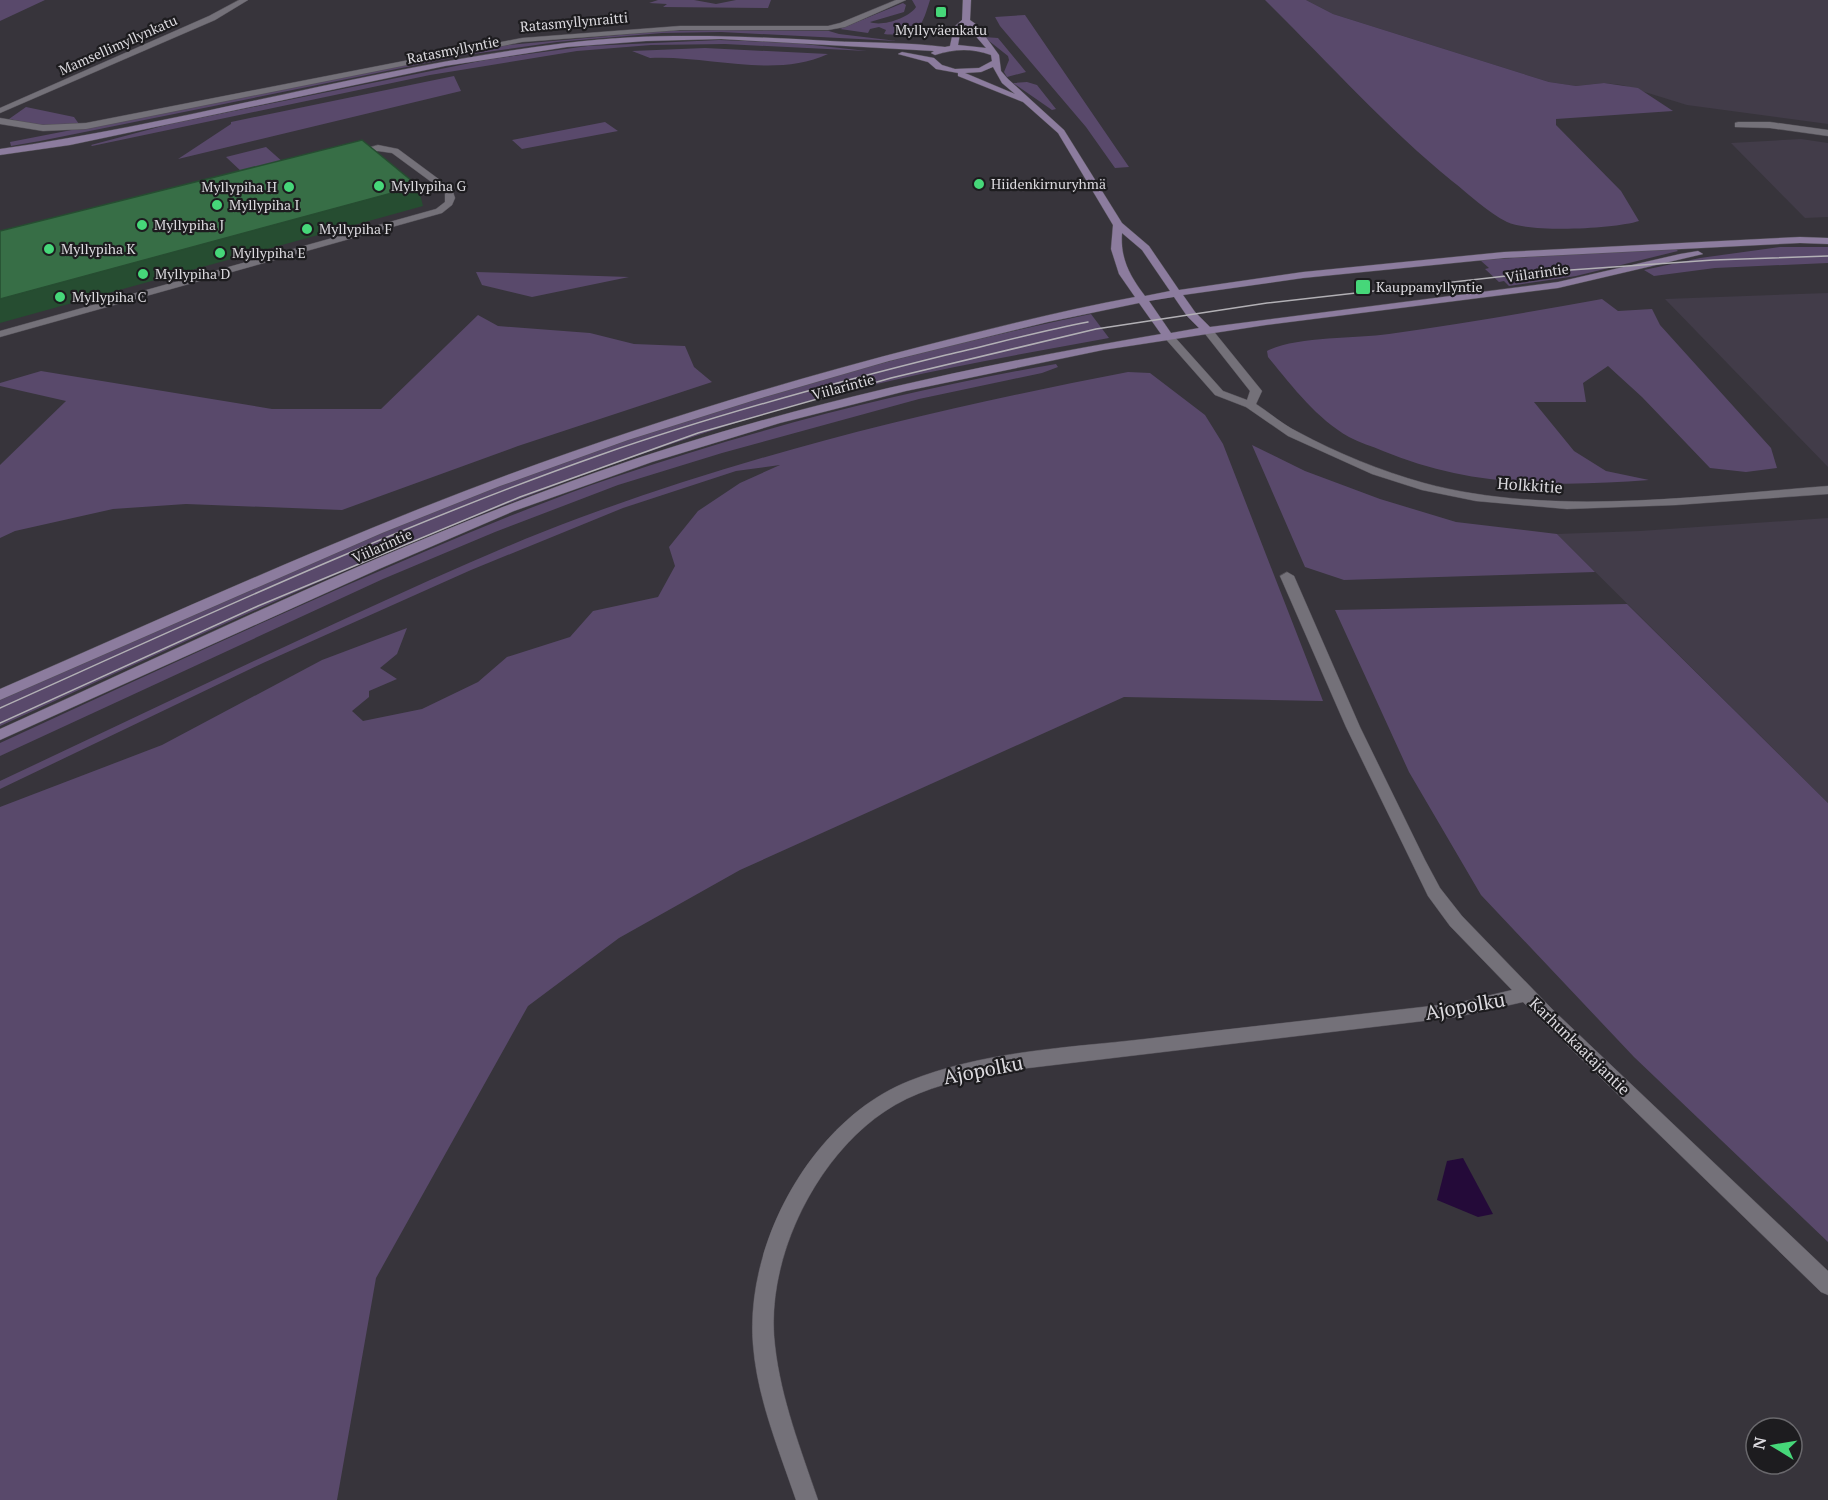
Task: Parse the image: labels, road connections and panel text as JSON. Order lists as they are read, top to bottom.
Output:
{
  "streets": {
    "main road": ["Ratasmyllyntie", "Viilarintie"],
    "street": [
      "Ratasmyllynraitti",
      "Mamsellimyllynkatu",
      "Holkkitie",
      "Ajopolku",
      "Karhunkaatajantie"
    ]
  },
  "crossings": [
    ["Viilarintie", "Holkkitie"],
    ["Ajopolku", "Karhunkaatajantie"]
  ],
  "places": {
    "transit": ["Myllyväenkatu", "Kauppamyllyntie"],
    "other": [
      "Hiidenkirnuryhmä",
      "Myllypiha G",
      "Myllypiha H",
      "Myllypiha I",
      "Myllypiha J",
      "Myllypiha F",
      "Myllypiha K",
      "Myllypiha E",
      "Myllypiha D",
      "Myllypiha C"
    ]
  },
  "north": "left"
}
